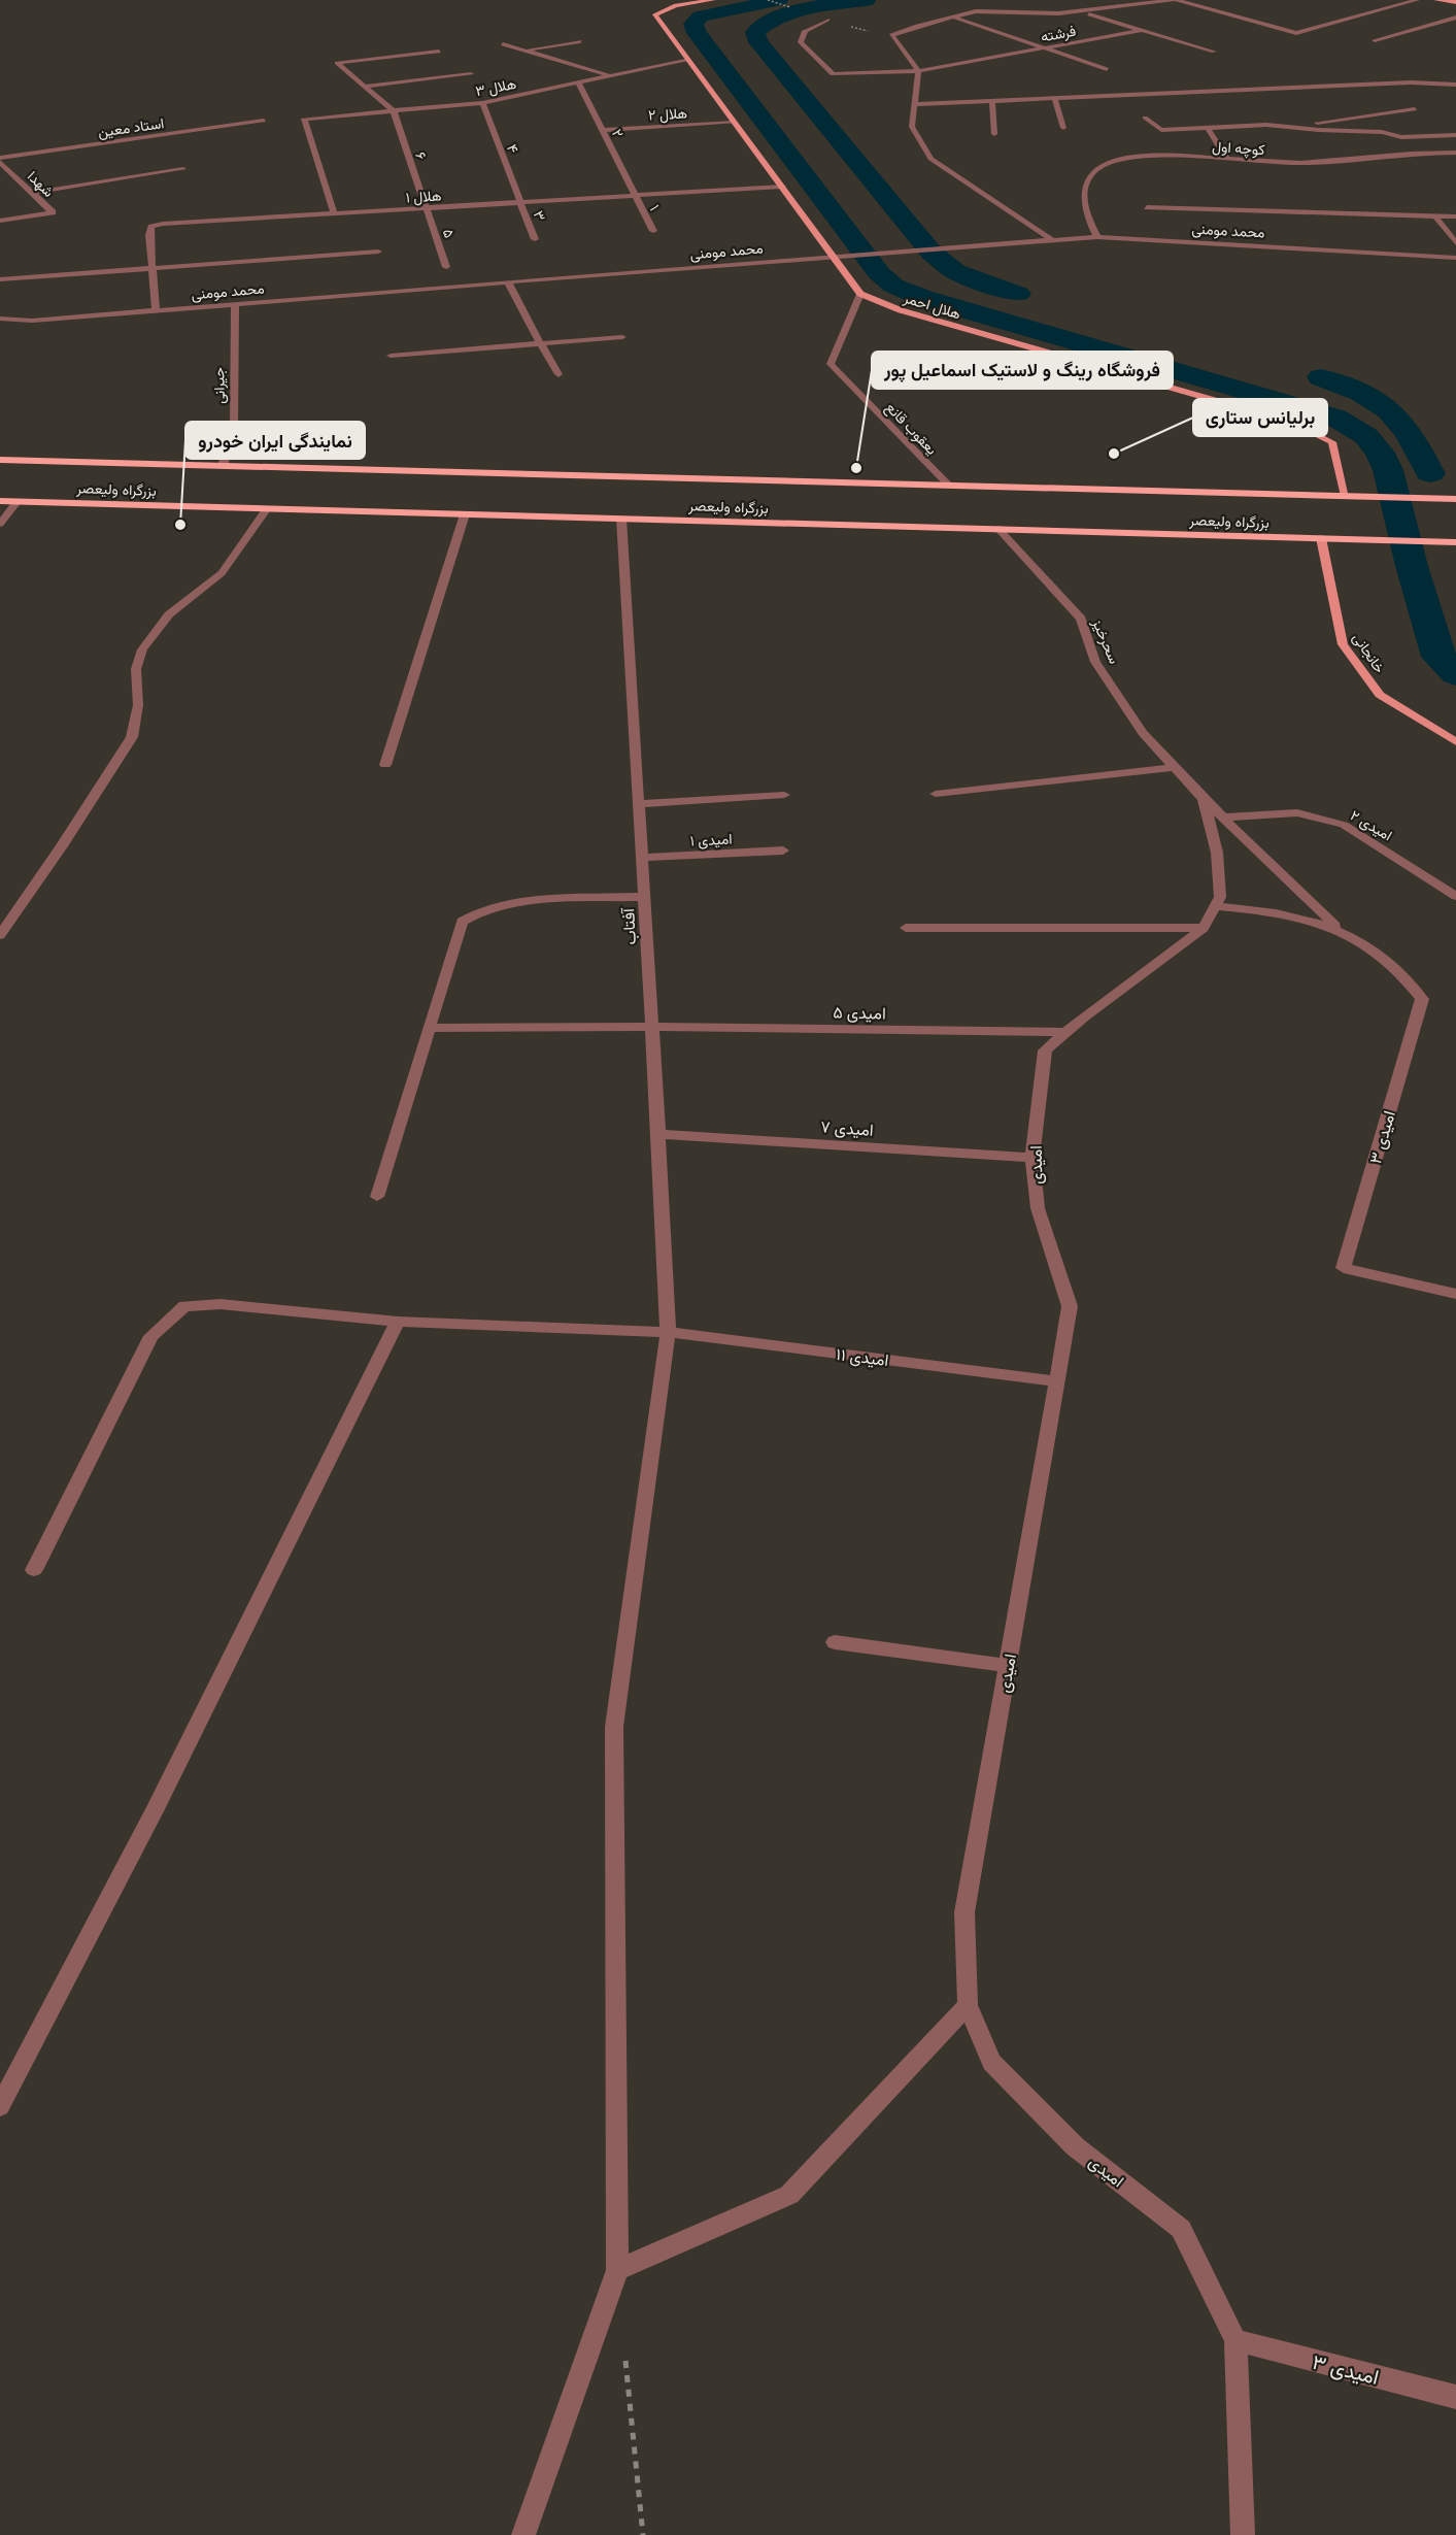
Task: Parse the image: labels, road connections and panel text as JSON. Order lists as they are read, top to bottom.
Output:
{
  "streets": {
    "highway": ["بزرگراه ولیعصر"],
    "main road": ["هلال احمر", "خانجانی"],
    "street": [
      "فرشته",
      "هلال ۳",
      "هلال ۲",
      "استاد معین",
      "۲",
      "کوچه اول",
      "۴",
      "۶",
      "شهدا",
      "هلال ۱",
      "۱",
      "۳",
      "محمد مومنی",
      "۵",
      "جیرانی",
      "یعقوب قانع",
      "سحرخیز",
      "امیدی ۲",
      "امیدی ۱",
      "آفتاب",
      "امیدی ۵",
      "امیدی ۷",
      "امیدی ۳",
      "امیدی",
      "امیدی ۱۱"
    ]
  },
  "crossings": [
    ["هلال ۳", "۲"],
    ["هلال ۳", "۴"],
    ["هلال ۳", "۶"],
    ["هلال ۳", "هلال ۱"],
    ["هلال ۲", "۲"],
    ["استاد معین", "شهدا"],
    ["۲", "هلال ۱"],
    ["۲", "۱"],
    ["کوچه اول", "محمد مومنی"],
    ["۴", "هلال ۱"],
    ["۴", "۳"],
    ["۶", "هلال ۱"],
    ["۶", "۵"],
    ["هلال ۱", "۱"],
    ["هلال ۱", "۳"],
    ["هلال ۱", "محمد مومنی"],
    ["هلال ۱", "۵"],
    ["محمد مومنی", "جیرانی"],
    ["هلال احمر", "یعقوب قانع"],
    ["هلال احمر", "بزرگراه ولیعصر"],
    ["جیرانی", "بزرگراه ولیعصر"],
    ["یعقوب قانع", "بزرگراه ولیعصر"],
    ["بزرگراه ولیعصر", "سحرخیز"],
    ["بزرگراه ولیعصر", "خانجانی"],
    ["بزرگراه ولیعصر", "آفتاب"],
    ["سحرخیز", "امیدی ۳"],
    ["سحرخیز", "امیدی"],
    ["امیدی ۲", "امیدی ۳"],
    ["امیدی ۱", "آفتاب"],
    ["آفتاب", "امیدی ۵"],
    ["آفتاب", "امیدی ۷"],
    ["آفتاب", "امیدی ۱۱"],
    ["امیدی ۵", "امیدی"],
    ["امیدی ۷", "امیدی"],
    ["امیدی ۳", "امیدی"],
    ["امیدی", "امیدی ۱۱"]
  ],
  "places": ["برلیانس ستاری", "فروشگاه رینگ و لاستیک اسماعیل پور", "نمایندگی ایران خودرو"]
}
